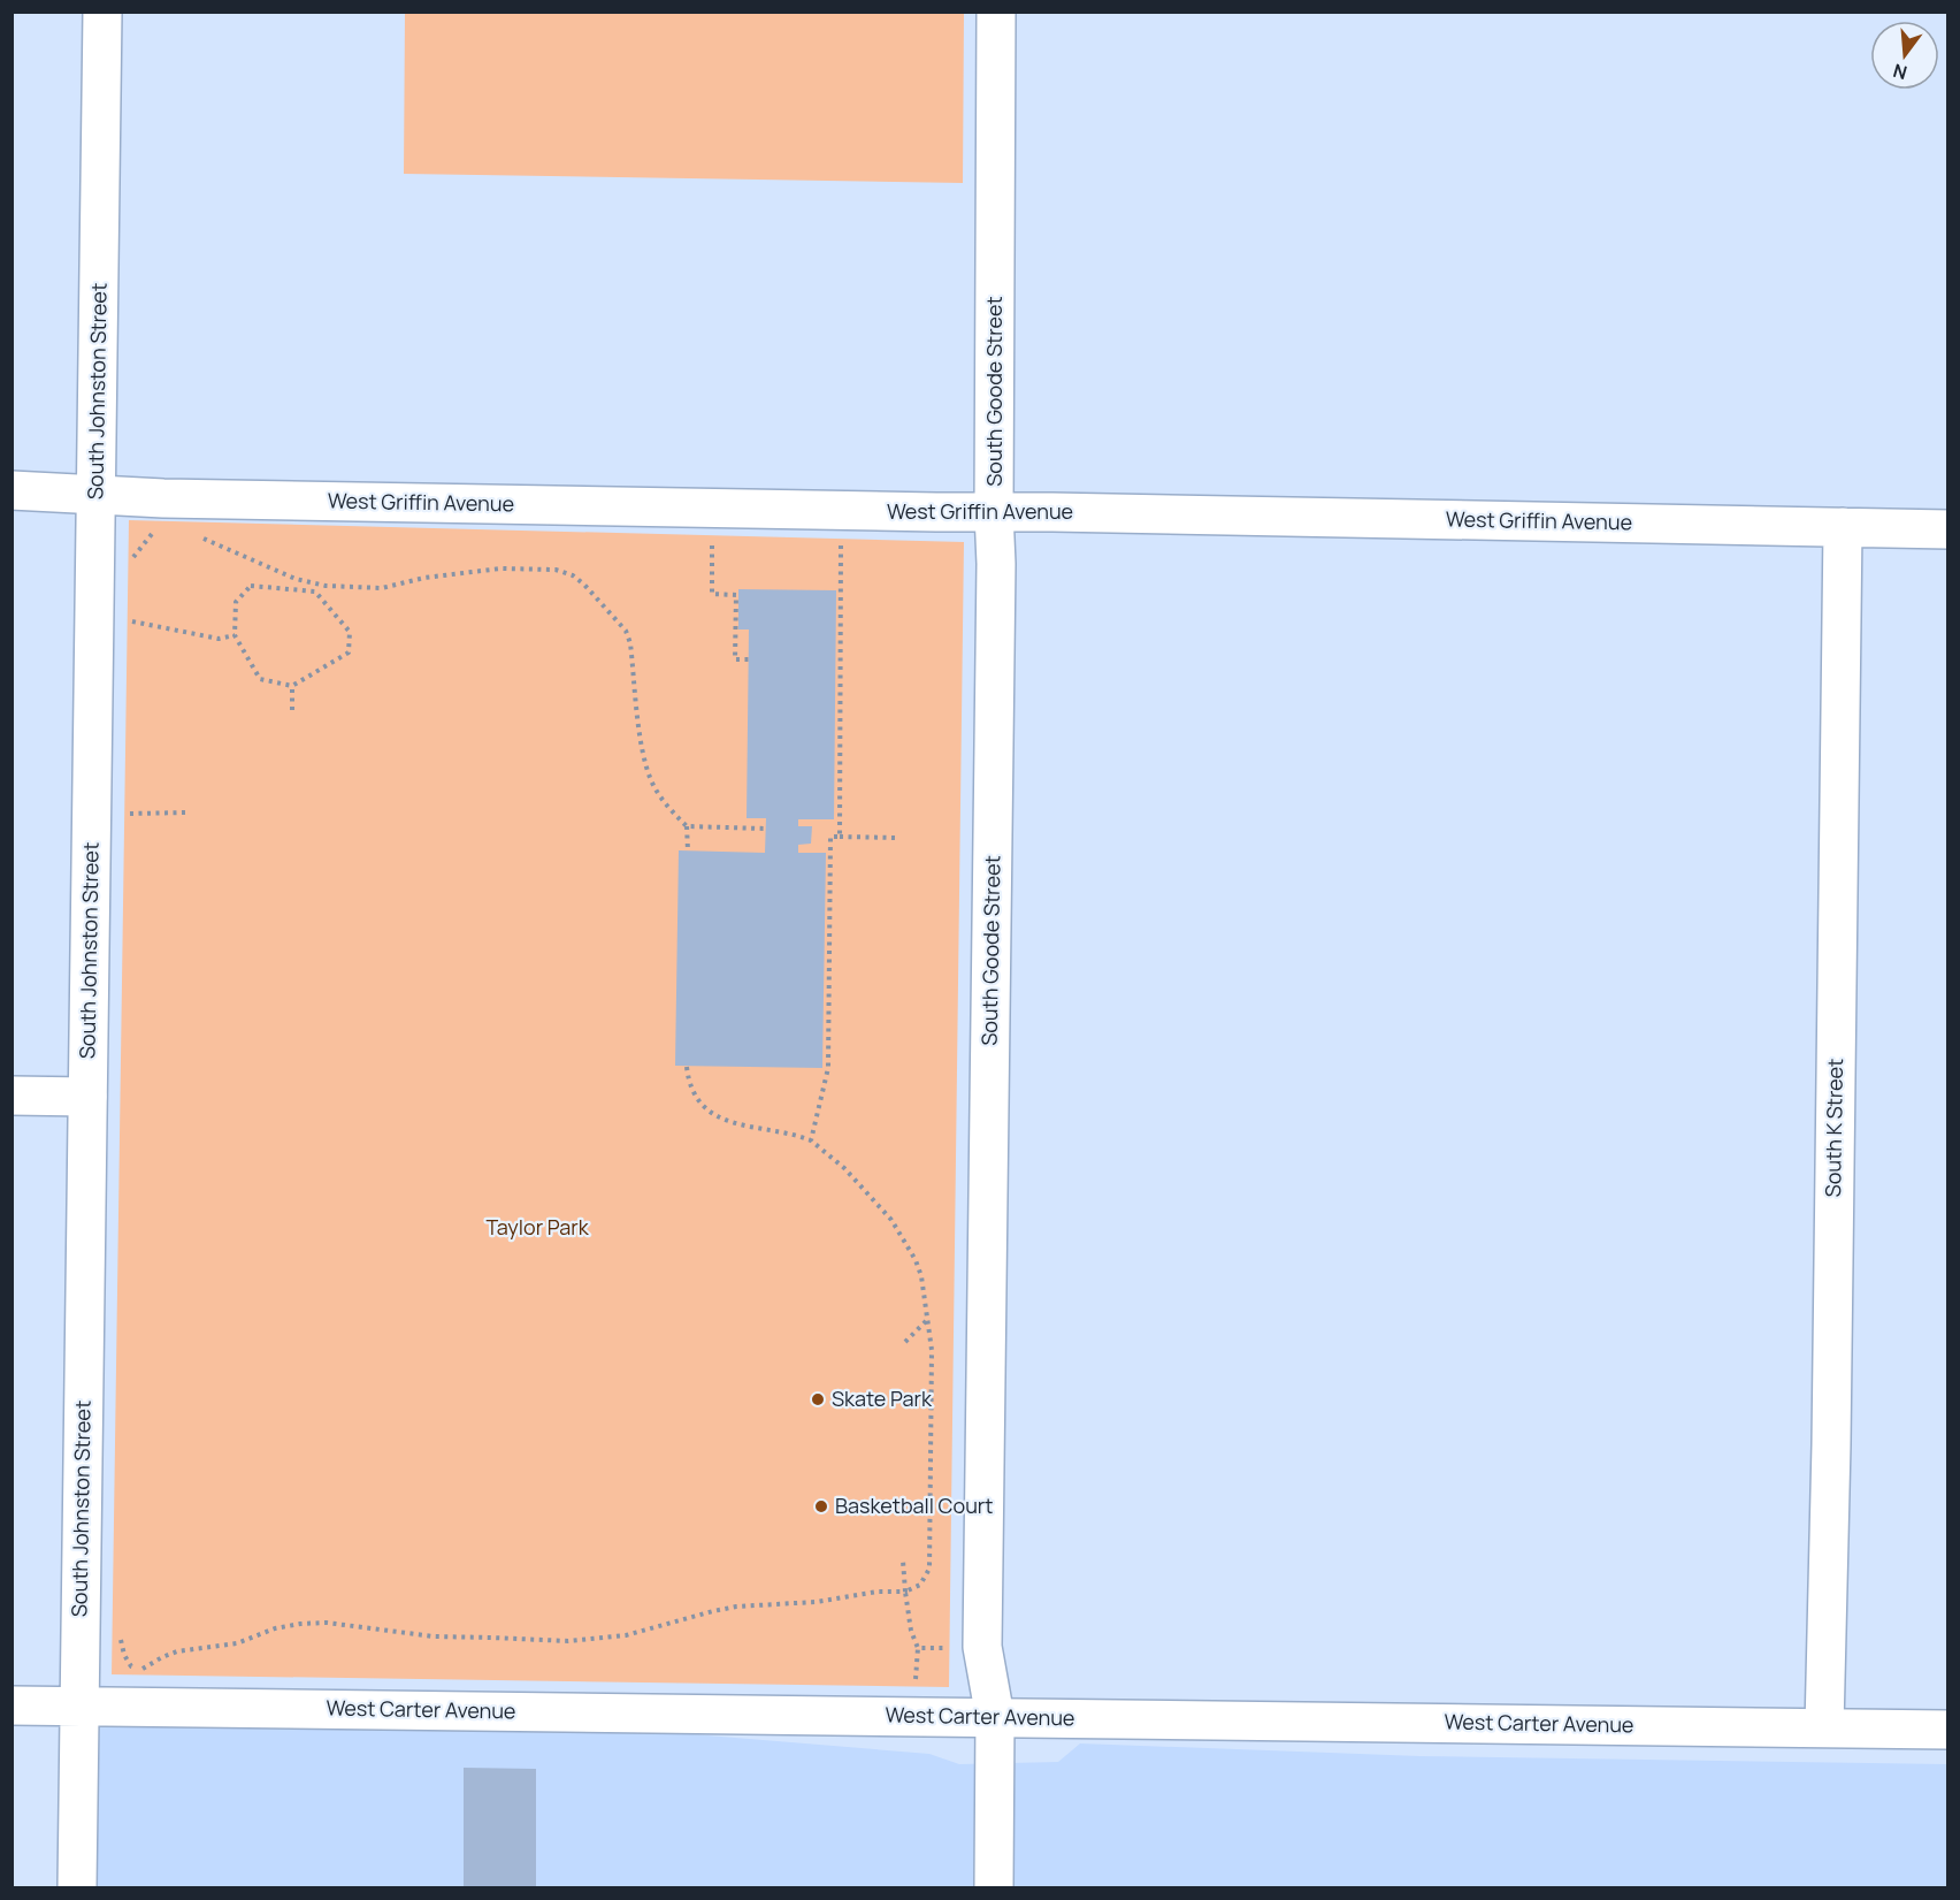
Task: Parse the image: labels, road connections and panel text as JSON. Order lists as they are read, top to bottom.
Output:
{
  "streets": {
    "street": [
      "South Johnston Street",
      "South Goode Street",
      "West Griffin Avenue",
      "South K Street",
      "West Carter Avenue"
    ]
  },
  "crossings": [
    ["South Johnston Street", "West Griffin Avenue"],
    ["South Johnston Street", "West Carter Avenue"],
    ["South Goode Street", "West Griffin Avenue"],
    ["South Goode Street", "West Carter Avenue"],
    ["West Griffin Avenue", "South K Street"],
    ["South K Street", "West Carter Avenue"]
  ],
  "parks": ["Taylor Park"],
  "places": ["Skate Park", "Basketball Court"],
  "north": "bottom"
}
